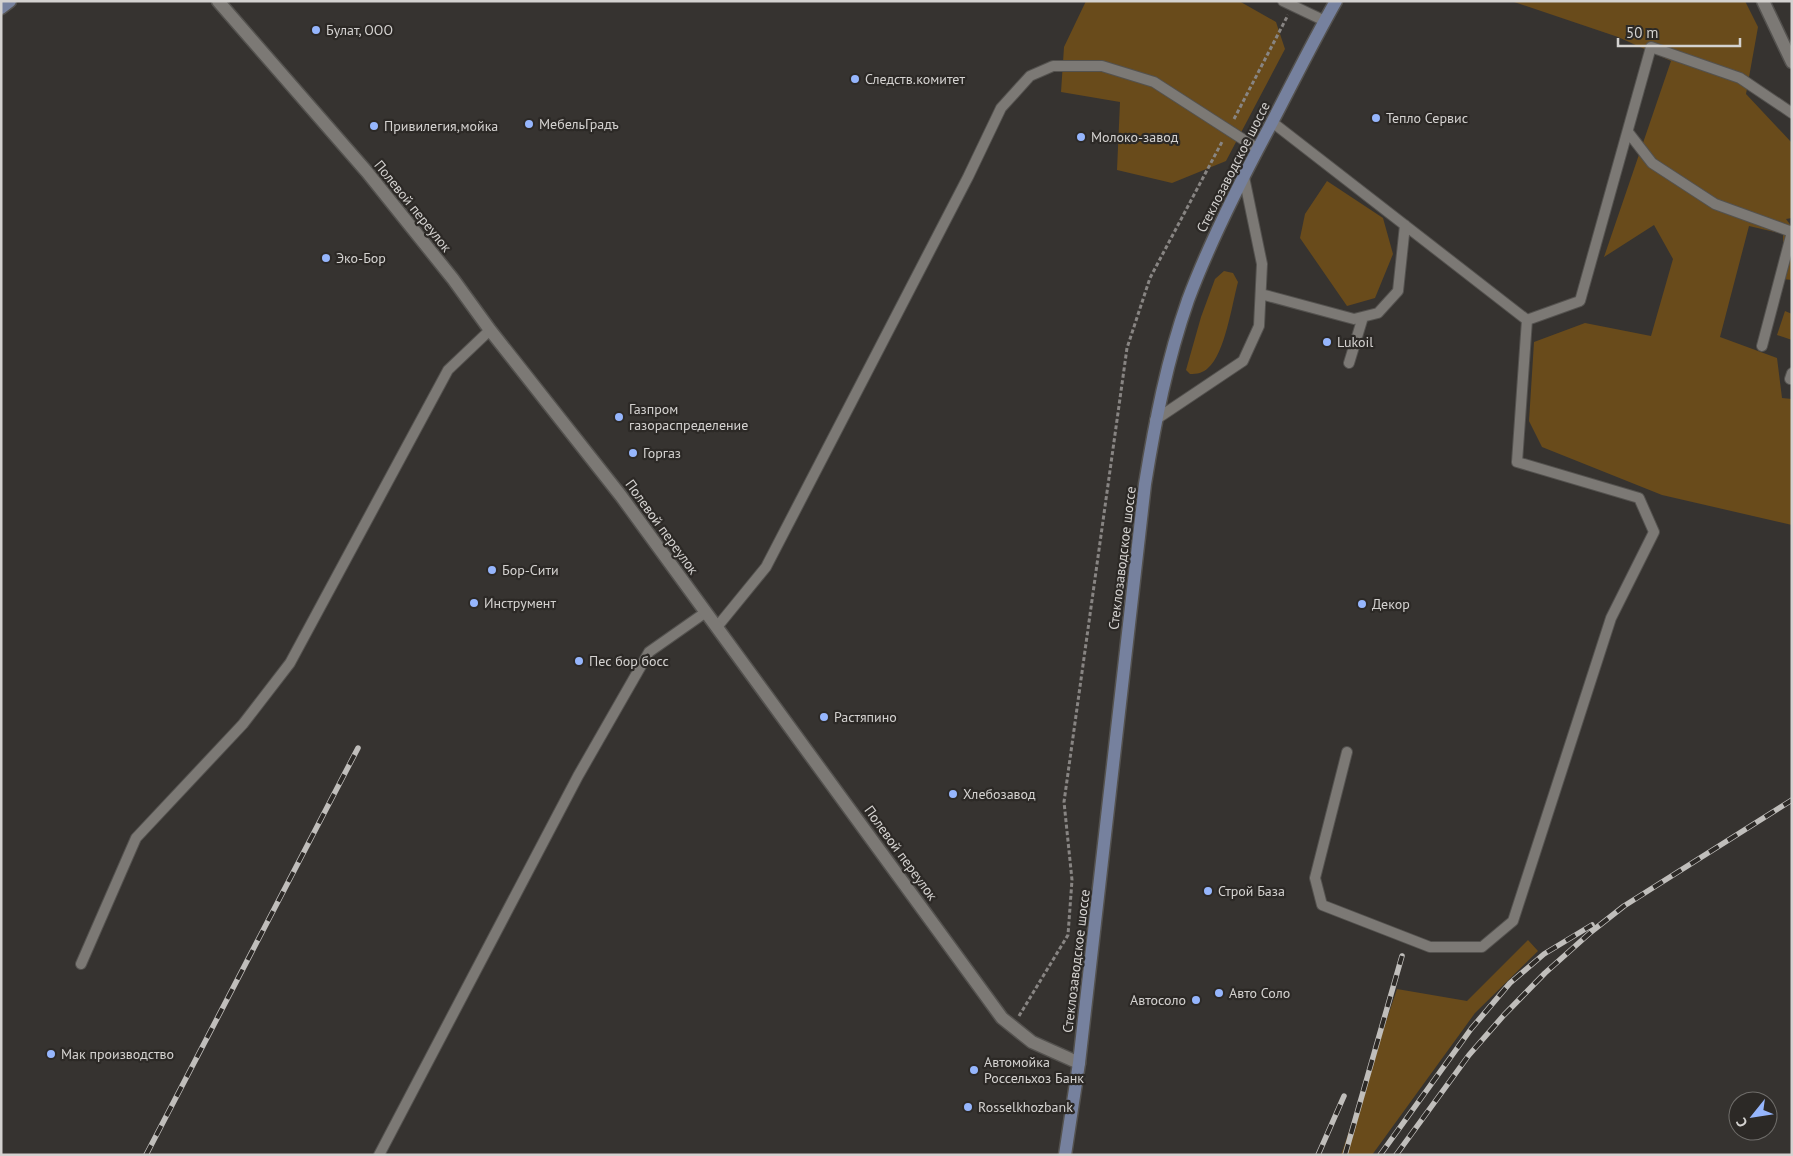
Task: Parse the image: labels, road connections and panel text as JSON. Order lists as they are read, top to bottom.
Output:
{
  "streets": {
    "main road": ["Стеклозаводское шоссе"],
    "street": ["Полевой переулок"]
  },
  "crossings": [
    ["Стеклозаводское шоссе", "Полевой переулок"]
  ],
  "places": [
    "Булат, ООО",
    "Следств.комитет",
    "Тепло Сервис",
    "МебельГрадъ",
    "Привилегия,мойка",
    "Молоко-завод",
    "Эко-Бор",
    "Lukoil",
    "Газпром газораспределение",
    "Горгаз",
    "Бор-Сити",
    "Инструмент",
    "Декор",
    "Пес бор босс",
    "Растяпино",
    "Хлебозавод",
    "Строй База",
    "Авто Соло",
    "Автосоло",
    "Мак производство",
    "Автомойка Россельхоз Банк",
    "Rosselkhozbank"
  ],
  "scale_bar": "50 m",
  "north": "bottom left"
}
